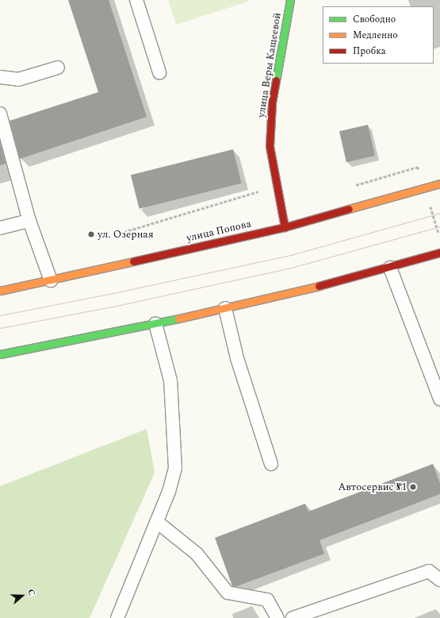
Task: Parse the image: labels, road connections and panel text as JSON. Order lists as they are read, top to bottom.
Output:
{
  "streets": {
    "main road": ["улица Веры Кащеевой", "улица Попова"]
  },
  "crossings": [
    ["улица Веры Кащеевой", "улица Попова"]
  ],
  "places": ["ул. Озерная", "Автосервис №1"],
  "legend": ["Свободно", "Медленно", "Пробка"],
  "north": "right"
}
